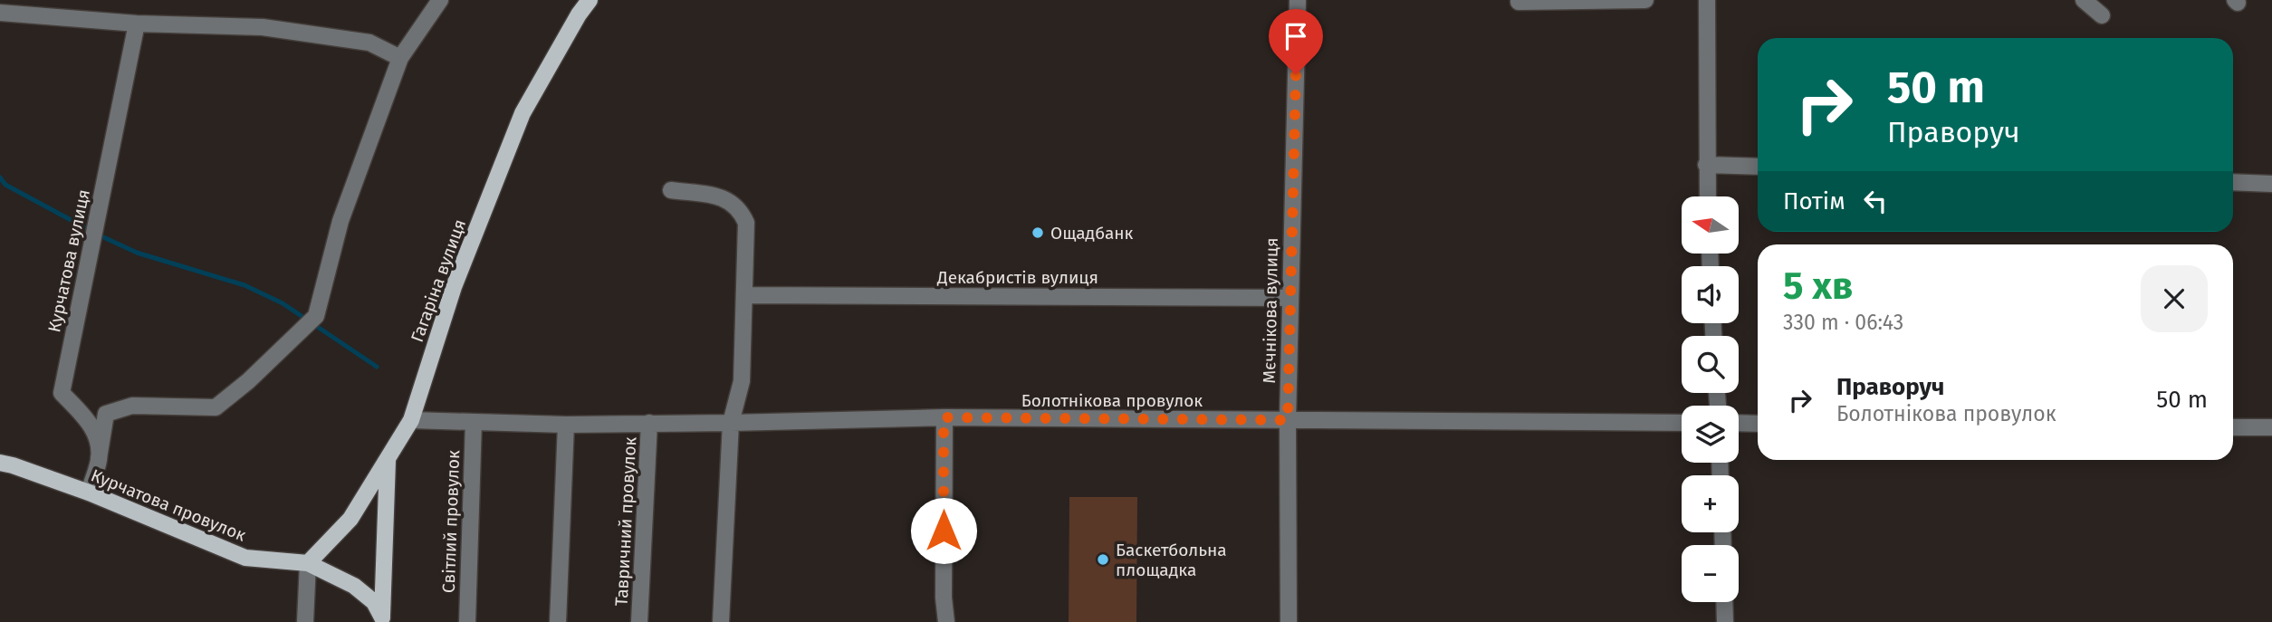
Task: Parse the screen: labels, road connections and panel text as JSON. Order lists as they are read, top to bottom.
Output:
{
  "streets": {
    "main road": ["Гагаріна вулиця", "Курчатова провулок"],
    "street": [
      "Курчатова вулиця",
      "Декабристів вулиця",
      "Мєчнікова вулиця",
      "Болотнікова провулок",
      "Світлий провулок",
      "Тавричний провулок"
    ]
  },
  "crossings": [
    ["Декабристів вулиця", "Мєчнікова вулиця"],
    ["Гагаріна вулиця", "Болотнікова провулок"],
    ["Гагаріна вулиця", "Курчатова провулок"],
    ["Мєчнікова вулиця", "Болотнікова провулок"],
    ["Болотнікова провулок", "Світлий провулок"],
    ["Болотнікова провулок", "Тавричний провулок"]
  ],
  "places": ["Ощадбанк", "Баскетбольна площадка"],
  "north": "left",
  "page": {
    "turn": ["50 m", "Праворуч"],
    "then": "Потім",
    "map_buttons": ["+", "−"],
    "heading": ["5 хв", "330 m · 06:43"],
    "list": [
      {
        "name": "Праворуч",
        "note": "Болотнікова провулок",
        "value": "50 m"
      }
    ]
  }
}
